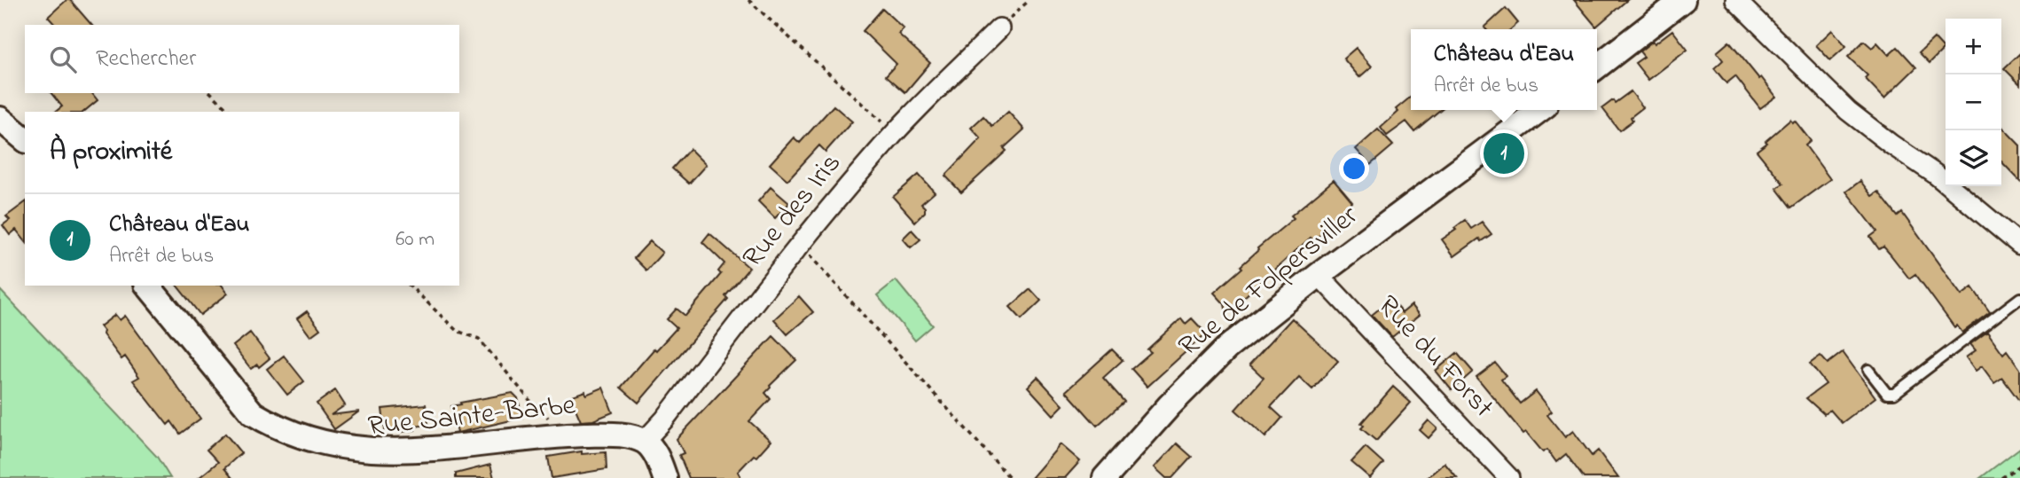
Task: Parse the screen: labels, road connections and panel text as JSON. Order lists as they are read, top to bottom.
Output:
{
  "streets": {
    "street": [
      "Rue des Iris",
      "Rue de Folpersviller",
      "Rue du Forst",
      "Rue Sainte-Barbe"
    ]
  },
  "crossings": [
    ["Rue des Iris", "Rue Sainte-Barbe"],
    ["Rue de Folpersviller", "Rue du Forst"]
  ],
  "page": {
    "map_buttons": ["+", "−"],
    "search": "Rechercher",
    "popup": ["Château d'Eau", "Arrêt de bus"],
    "heading": "À proximité",
    "pins": "1",
    "list": [
      {
        "mark": "1",
        "name": "Château d'Eau",
        "note": "Arrêt de bus",
        "value": "60 m"
      }
    ]
  }
}
